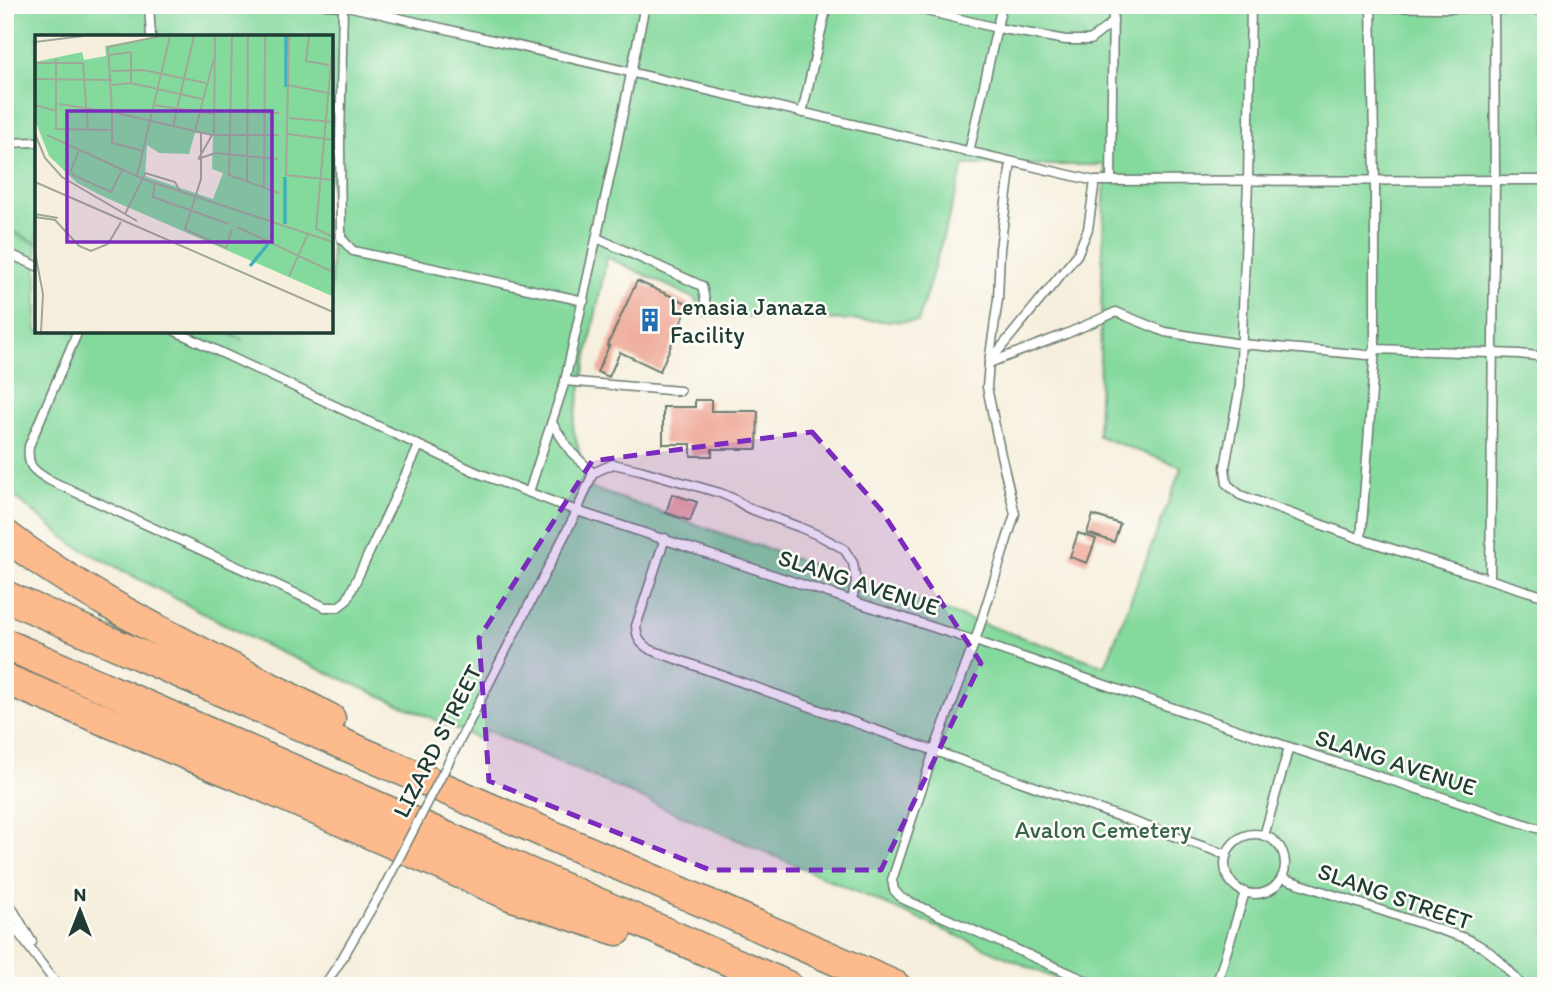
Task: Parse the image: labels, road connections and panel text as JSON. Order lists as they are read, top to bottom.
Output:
{
  "streets": {
    "lane": ["SLANG AVENUE", "LIZARD STREET", "SLANG STREET"]
  },
  "crossings": [
    ["SLANG AVENUE", "LIZARD STREET"]
  ],
  "parks": ["Avalon Cemetery"],
  "places": {
    "building": ["Lenasia Janaza Facility"]
  },
  "north": "top"
}
